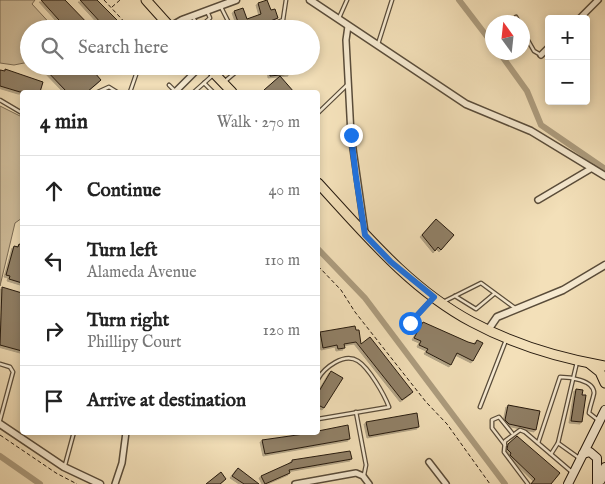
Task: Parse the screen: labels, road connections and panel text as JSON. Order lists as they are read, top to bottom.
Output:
{
  "north": "top",
  "page": {
    "map_buttons": ["+", "−"],
    "search": "Search here",
    "heading": ["4 min", "Walk · 270 m"],
    "list": [
      ["Continue", "40 m"],
      ["Turn left", "Alameda Avenue", "110 m"],
      ["Turn right", "Phillipy Court", "120 m"],
      "Arrive at destination"
    ]
  }
}
